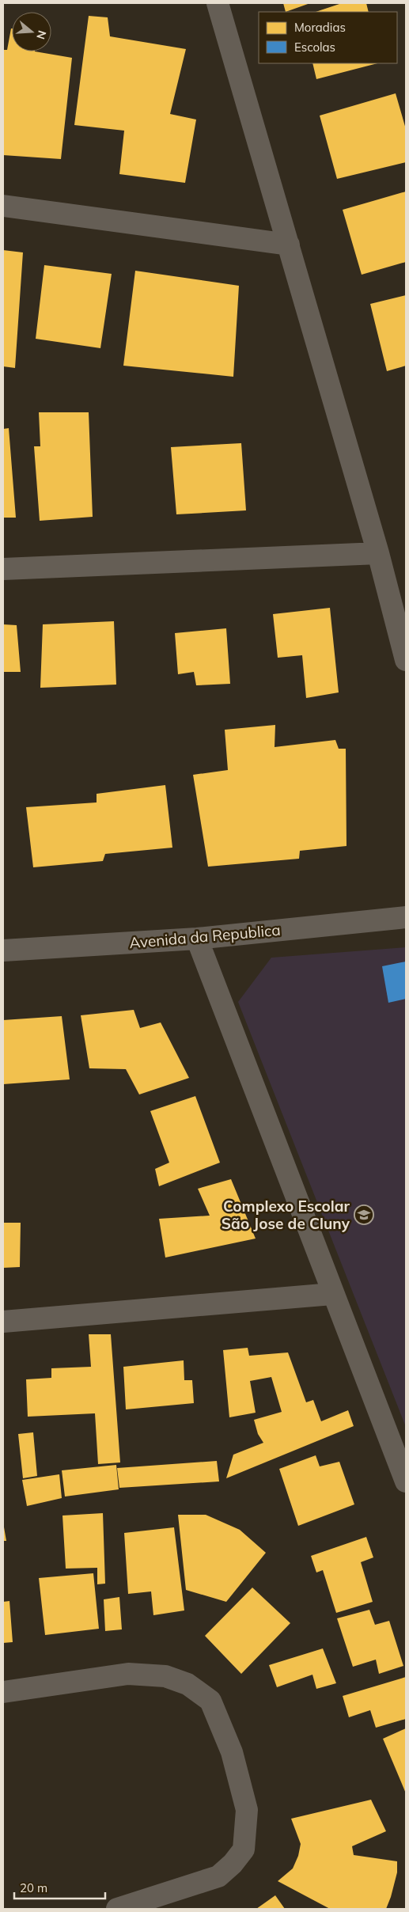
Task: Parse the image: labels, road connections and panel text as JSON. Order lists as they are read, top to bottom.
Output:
{
  "streets": {
    "street": ["Avenida da Republica"]
  },
  "places": {
    "school or university": ["Complexo Escolar São Jose de Cluny"]
  },
  "legend": ["Moradias", "Escolas"],
  "scale_bar": "20 m",
  "north": "right"
}
